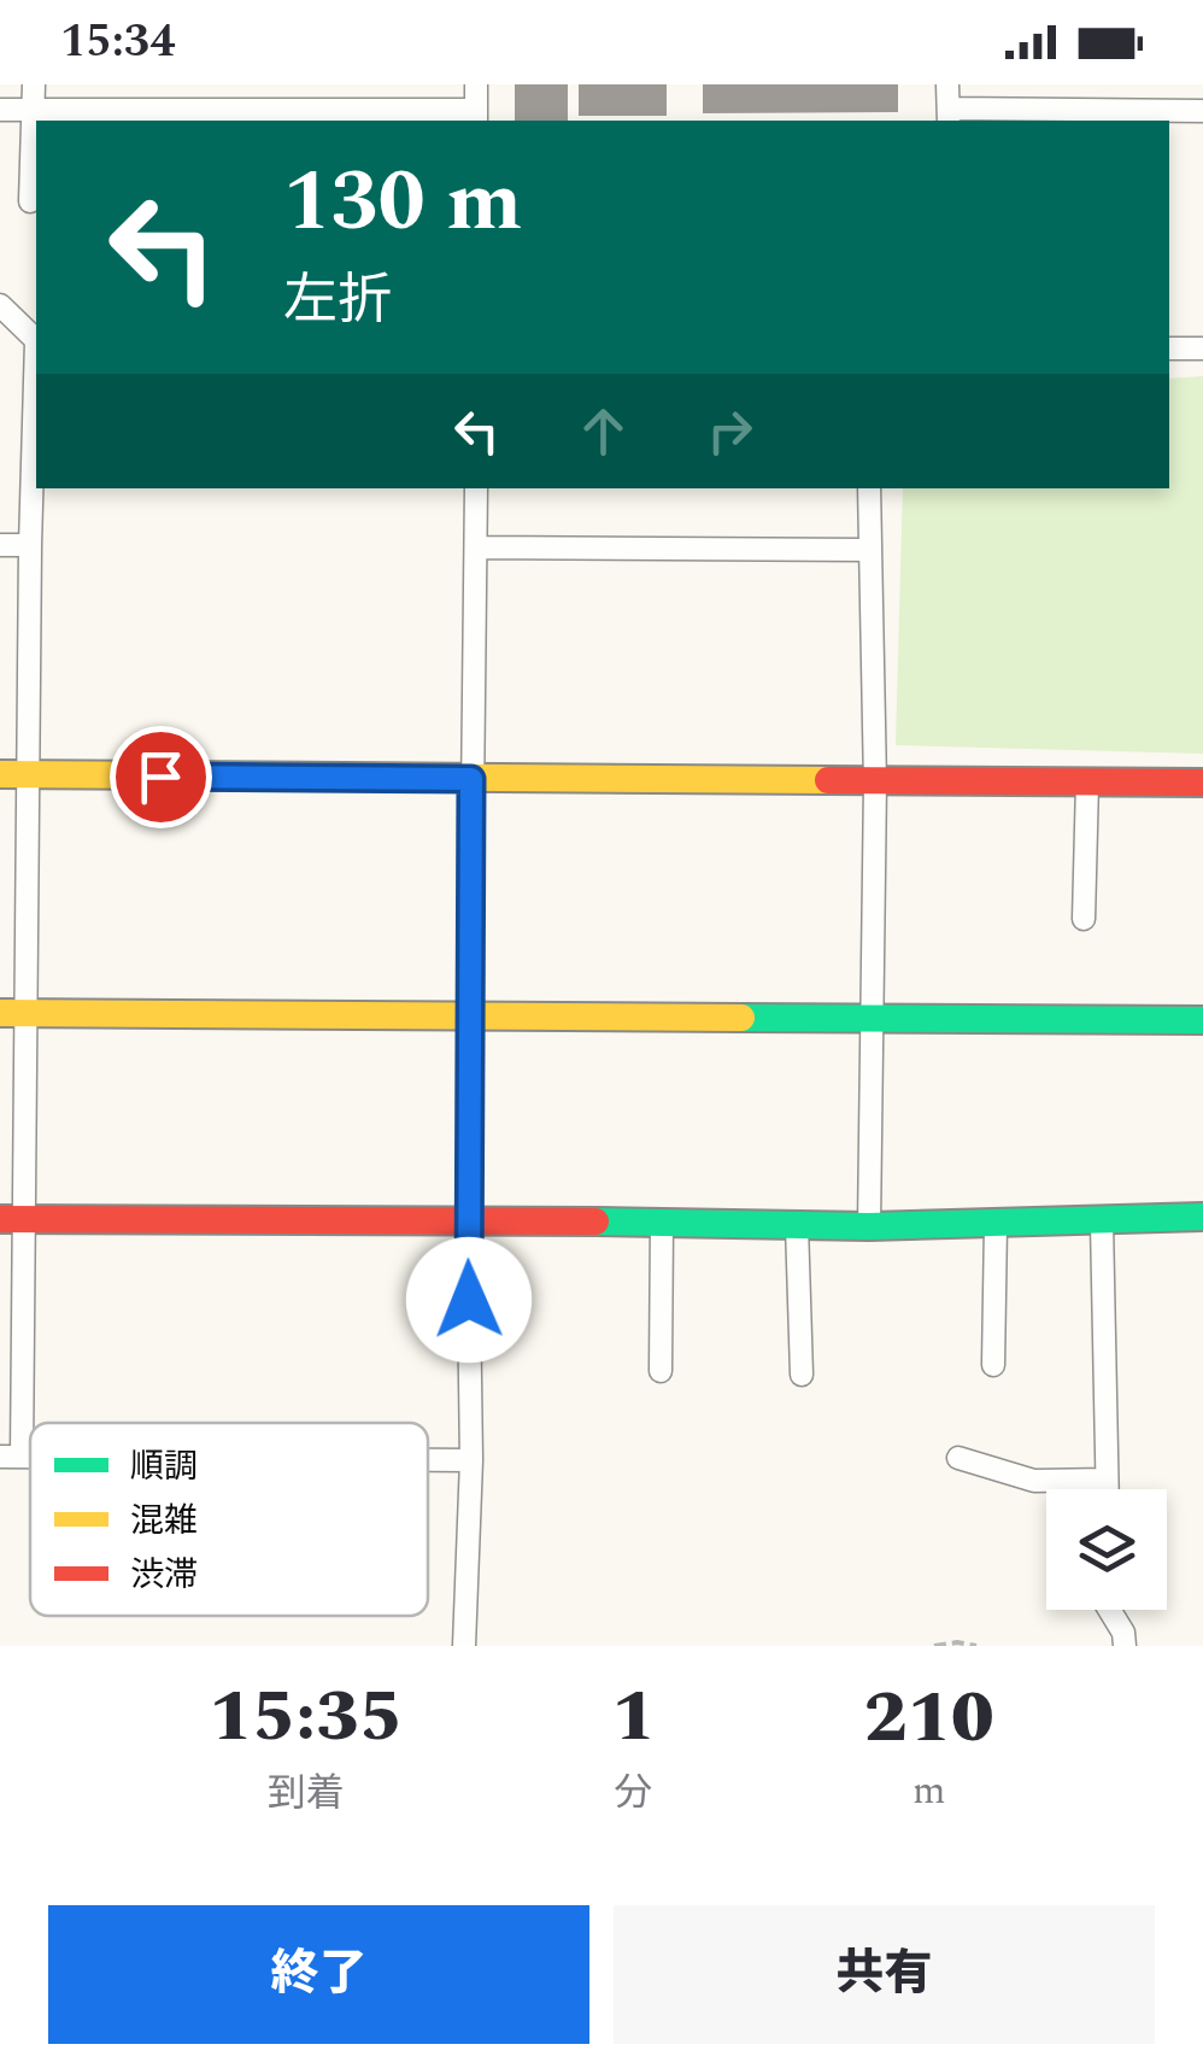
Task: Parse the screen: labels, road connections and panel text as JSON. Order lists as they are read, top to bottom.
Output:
{
  "legend": ["順調", "混雑", "渋滞"],
  "page": {
    "status": "15:34",
    "turn": ["130 m", "左折"],
    "eta": [
      "15:35",
      "到着",
      "1",
      "分",
      "210",
      "m"
    ],
    "buttons": ["終了", "共有"]
  }
}
